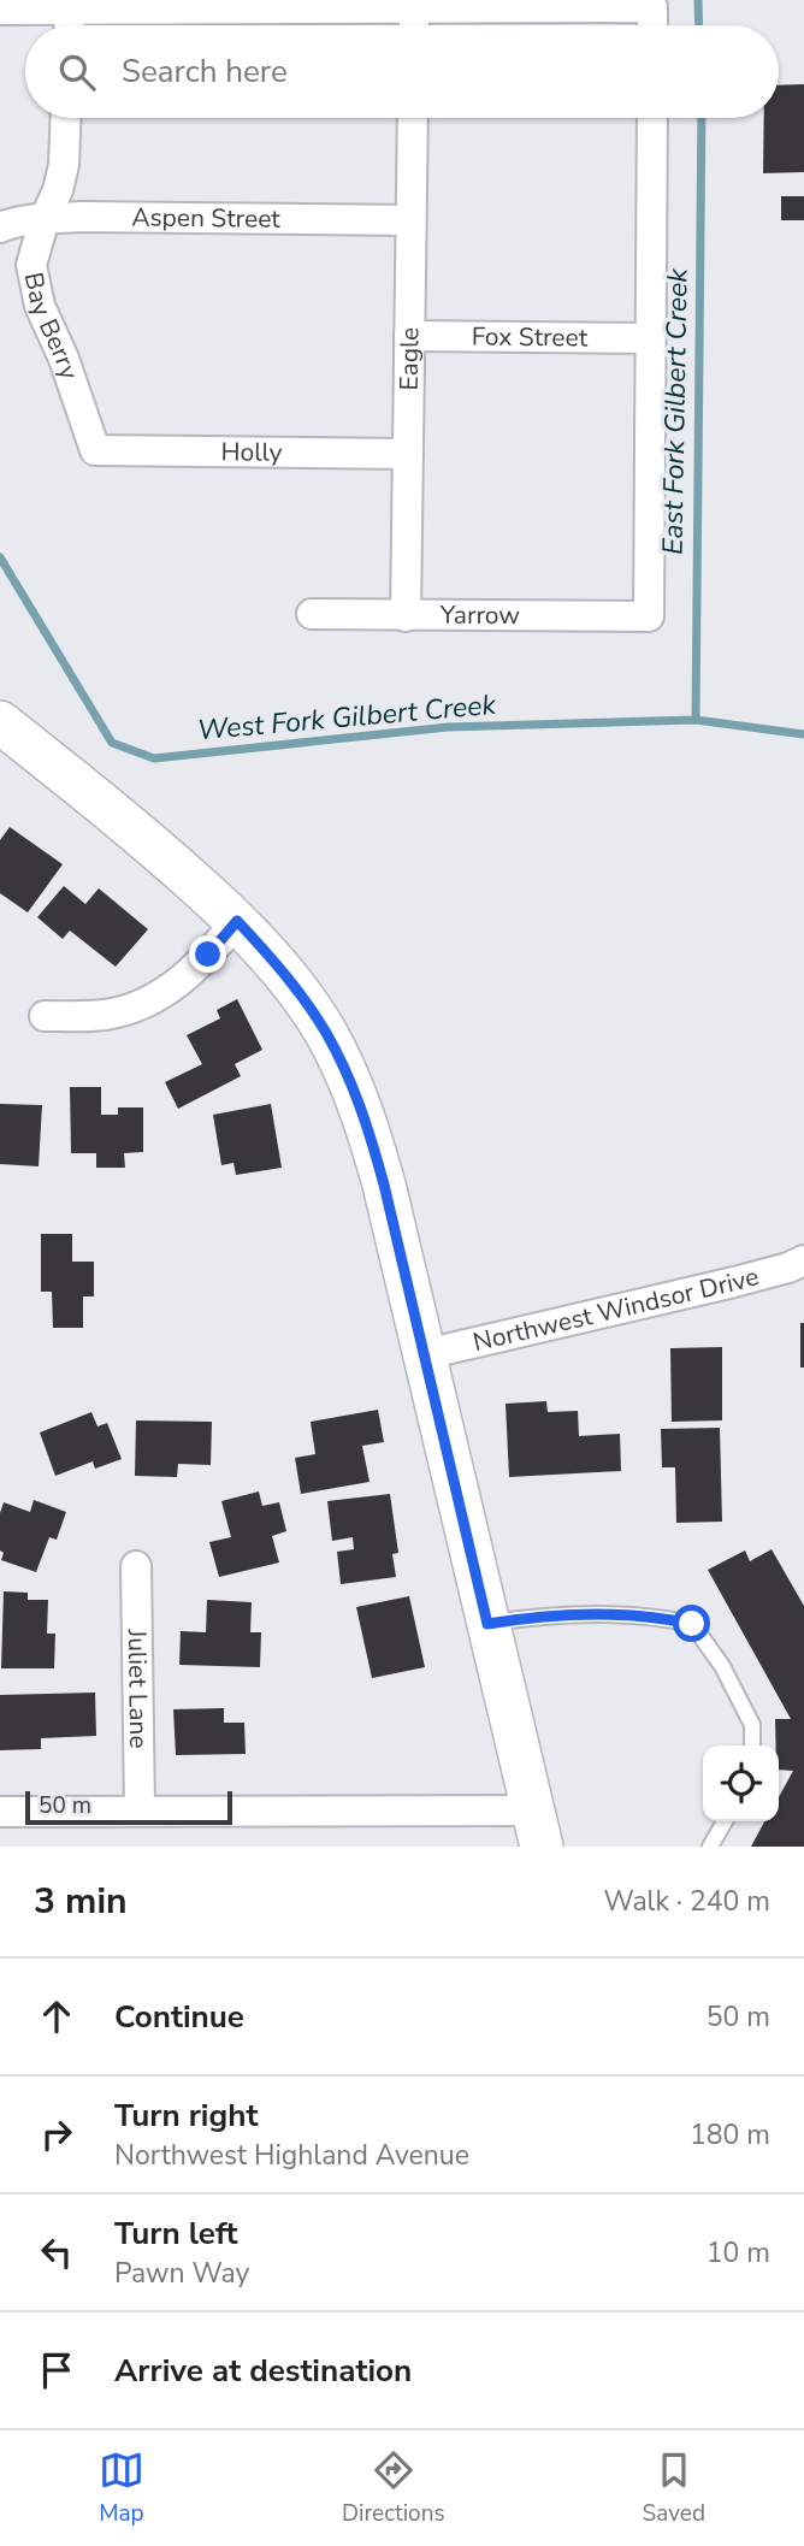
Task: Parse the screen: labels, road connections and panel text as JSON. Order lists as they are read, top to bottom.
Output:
{
  "streets": {
    "street": [
      "Aspen Street",
      "Bay Berry",
      "Fox Street",
      "Eagle",
      "Holly",
      "Yarrow",
      "Northwest Windsor Drive",
      "Juliet Lane"
    ]
  },
  "crossings": [
    ["Aspen Street", "Bay Berry"],
    ["Aspen Street", "Eagle"],
    ["Bay Berry", "Holly"],
    ["Fox Street", "Eagle"],
    ["Fox Street", "Yarrow"],
    ["Eagle", "Holly"],
    ["Eagle", "Yarrow"]
  ],
  "water": ["East Fork Gilbert Creek", "West Fork Gilbert Creek"],
  "scale_bar": "50 m",
  "page": {
    "search": "Search here",
    "scale": "50 m",
    "heading": ["3 min", "Walk · 240 m"],
    "list": [
      ["Continue", "50 m"],
      ["Turn right", "Northwest Highland Avenue", "180 m"],
      ["Turn left", "Pawn Way", "10 m"],
      "Arrive at destination"
    ],
    "nav": ["Map", "Directions", "Saved"]
  }
}
